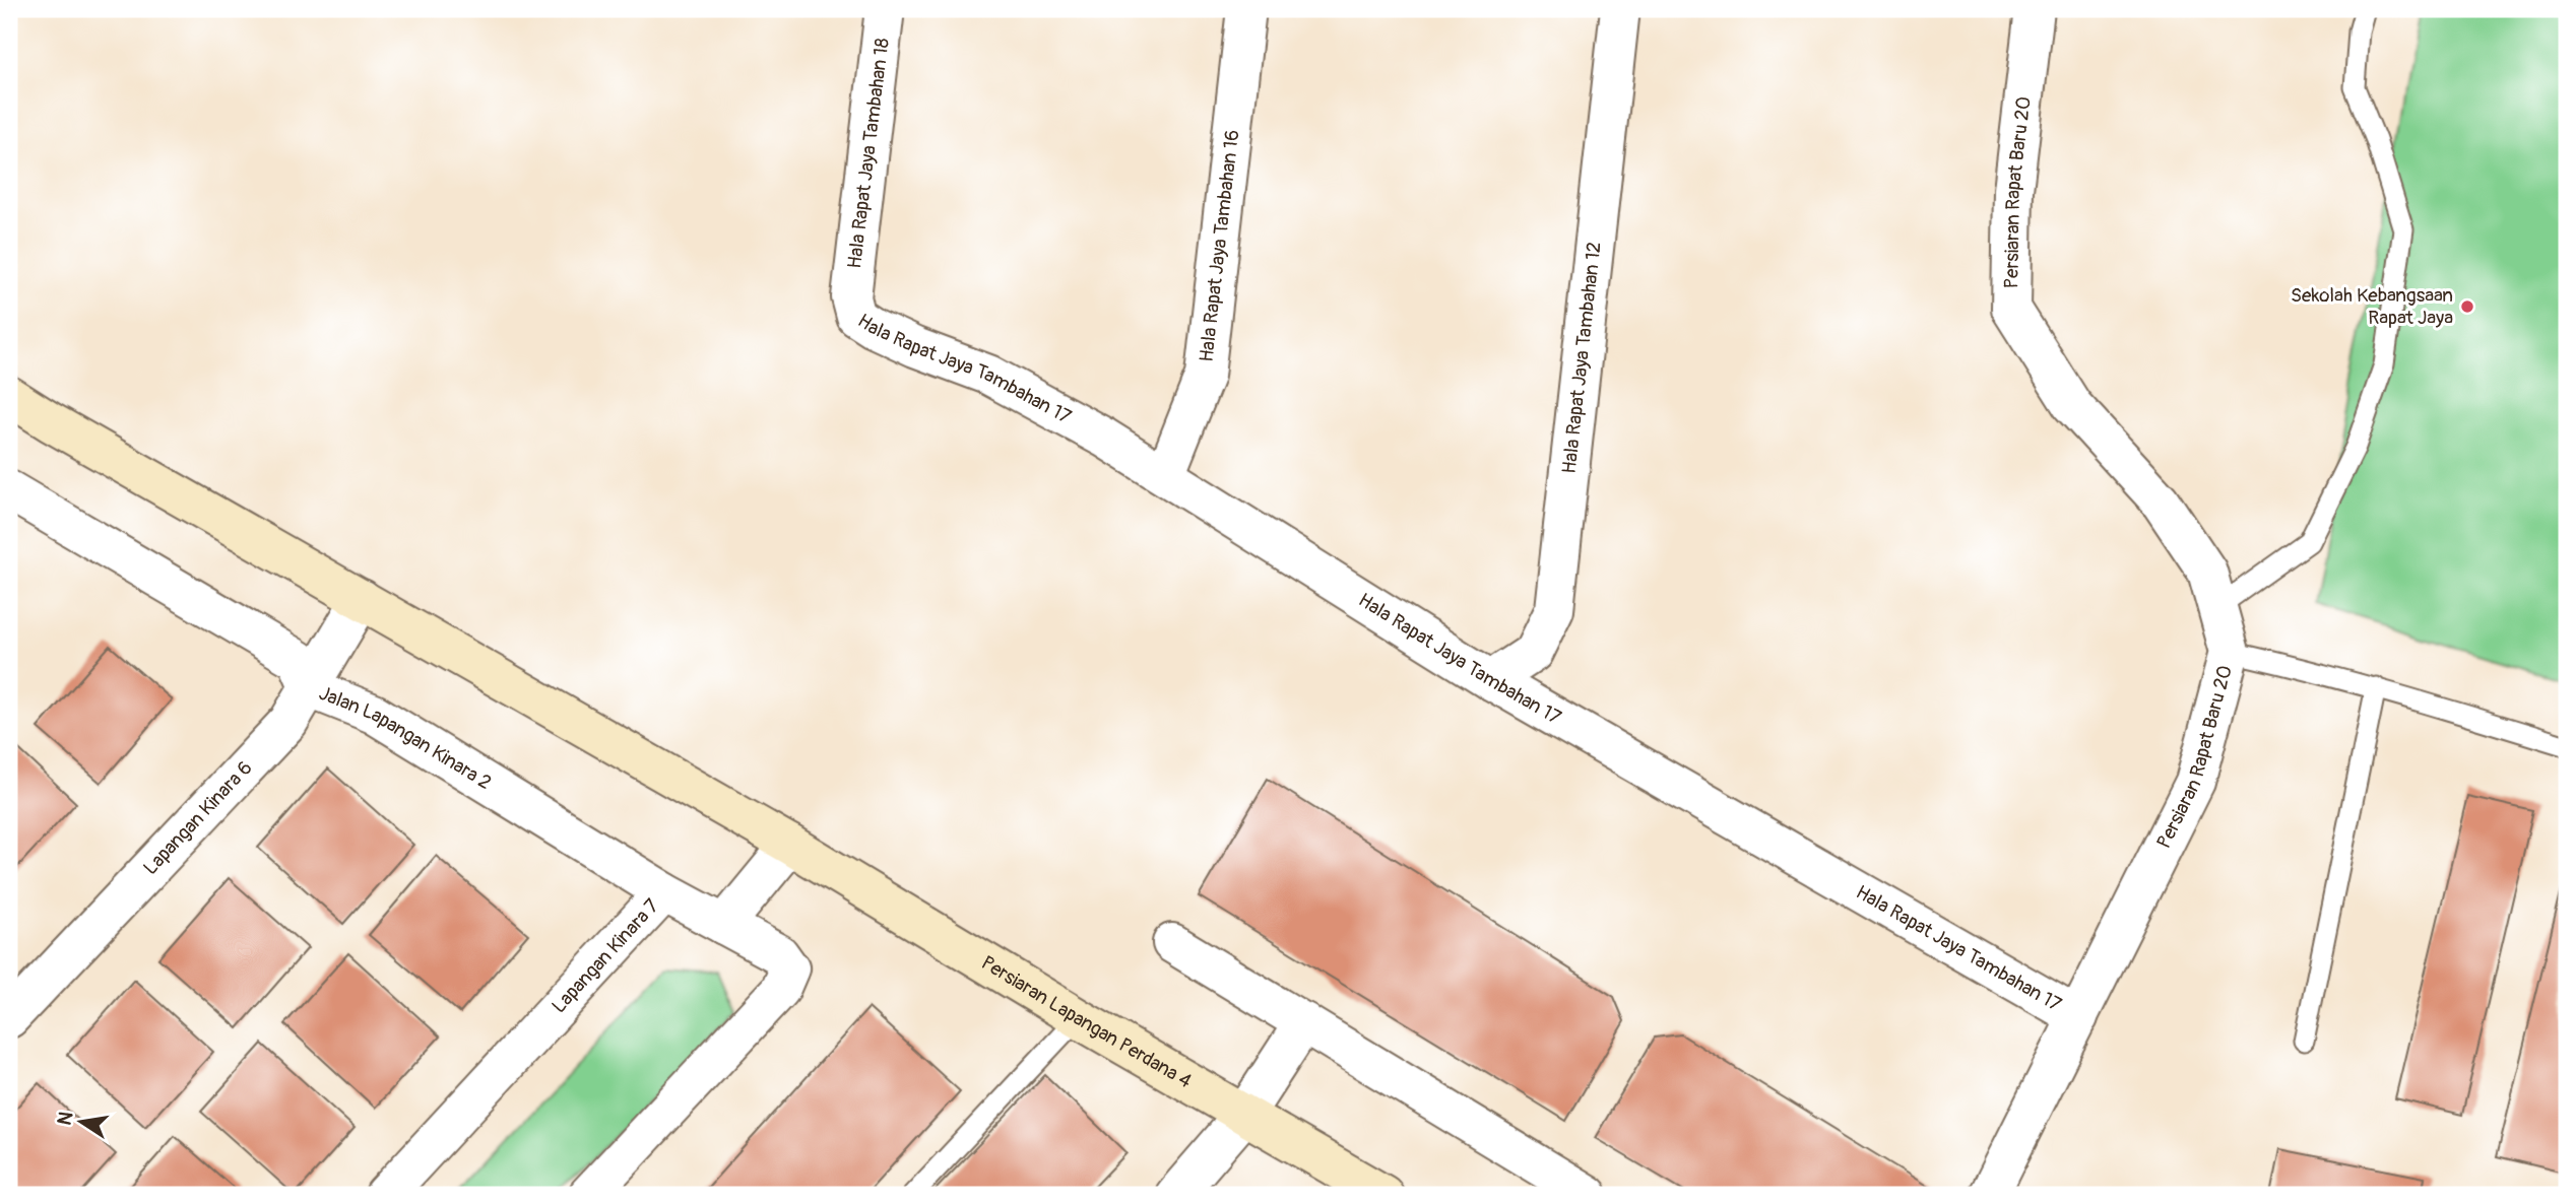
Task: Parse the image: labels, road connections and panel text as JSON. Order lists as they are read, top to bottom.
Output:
{
  "streets": {
    "street": [
      "Hala Rapat Jaya Tambahan 18",
      "Persiaran Rapat Baru 20",
      "Hala Rapat Jaya Tambahan 16",
      "Hala Rapat Jaya Tambahan 12",
      "Hala Rapat Jaya Tambahan 17",
      "Jalan Lapangan Kinara 2",
      "Lapangan Kinara 6",
      "Lapangan Kinara 7",
      "Persiaran Lapangan Perdana 4"
    ]
  },
  "crossings": [
    ["Hala Rapat Jaya Tambahan 18", "Hala Rapat Jaya Tambahan 17"],
    ["Persiaran Rapat Baru 20", "Hala Rapat Jaya Tambahan 17"],
    ["Hala Rapat Jaya Tambahan 16", "Hala Rapat Jaya Tambahan 17"],
    ["Hala Rapat Jaya Tambahan 12", "Hala Rapat Jaya Tambahan 17"],
    ["Jalan Lapangan Kinara 2", "Lapangan Kinara 6"],
    ["Jalan Lapangan Kinara 2", "Lapangan Kinara 7"],
    ["Lapangan Kinara 6", "Persiaran Lapangan Perdana 4"]
  ],
  "places": ["Sekolah Kebangsaan Rapat Jaya"],
  "north": "left"
}
